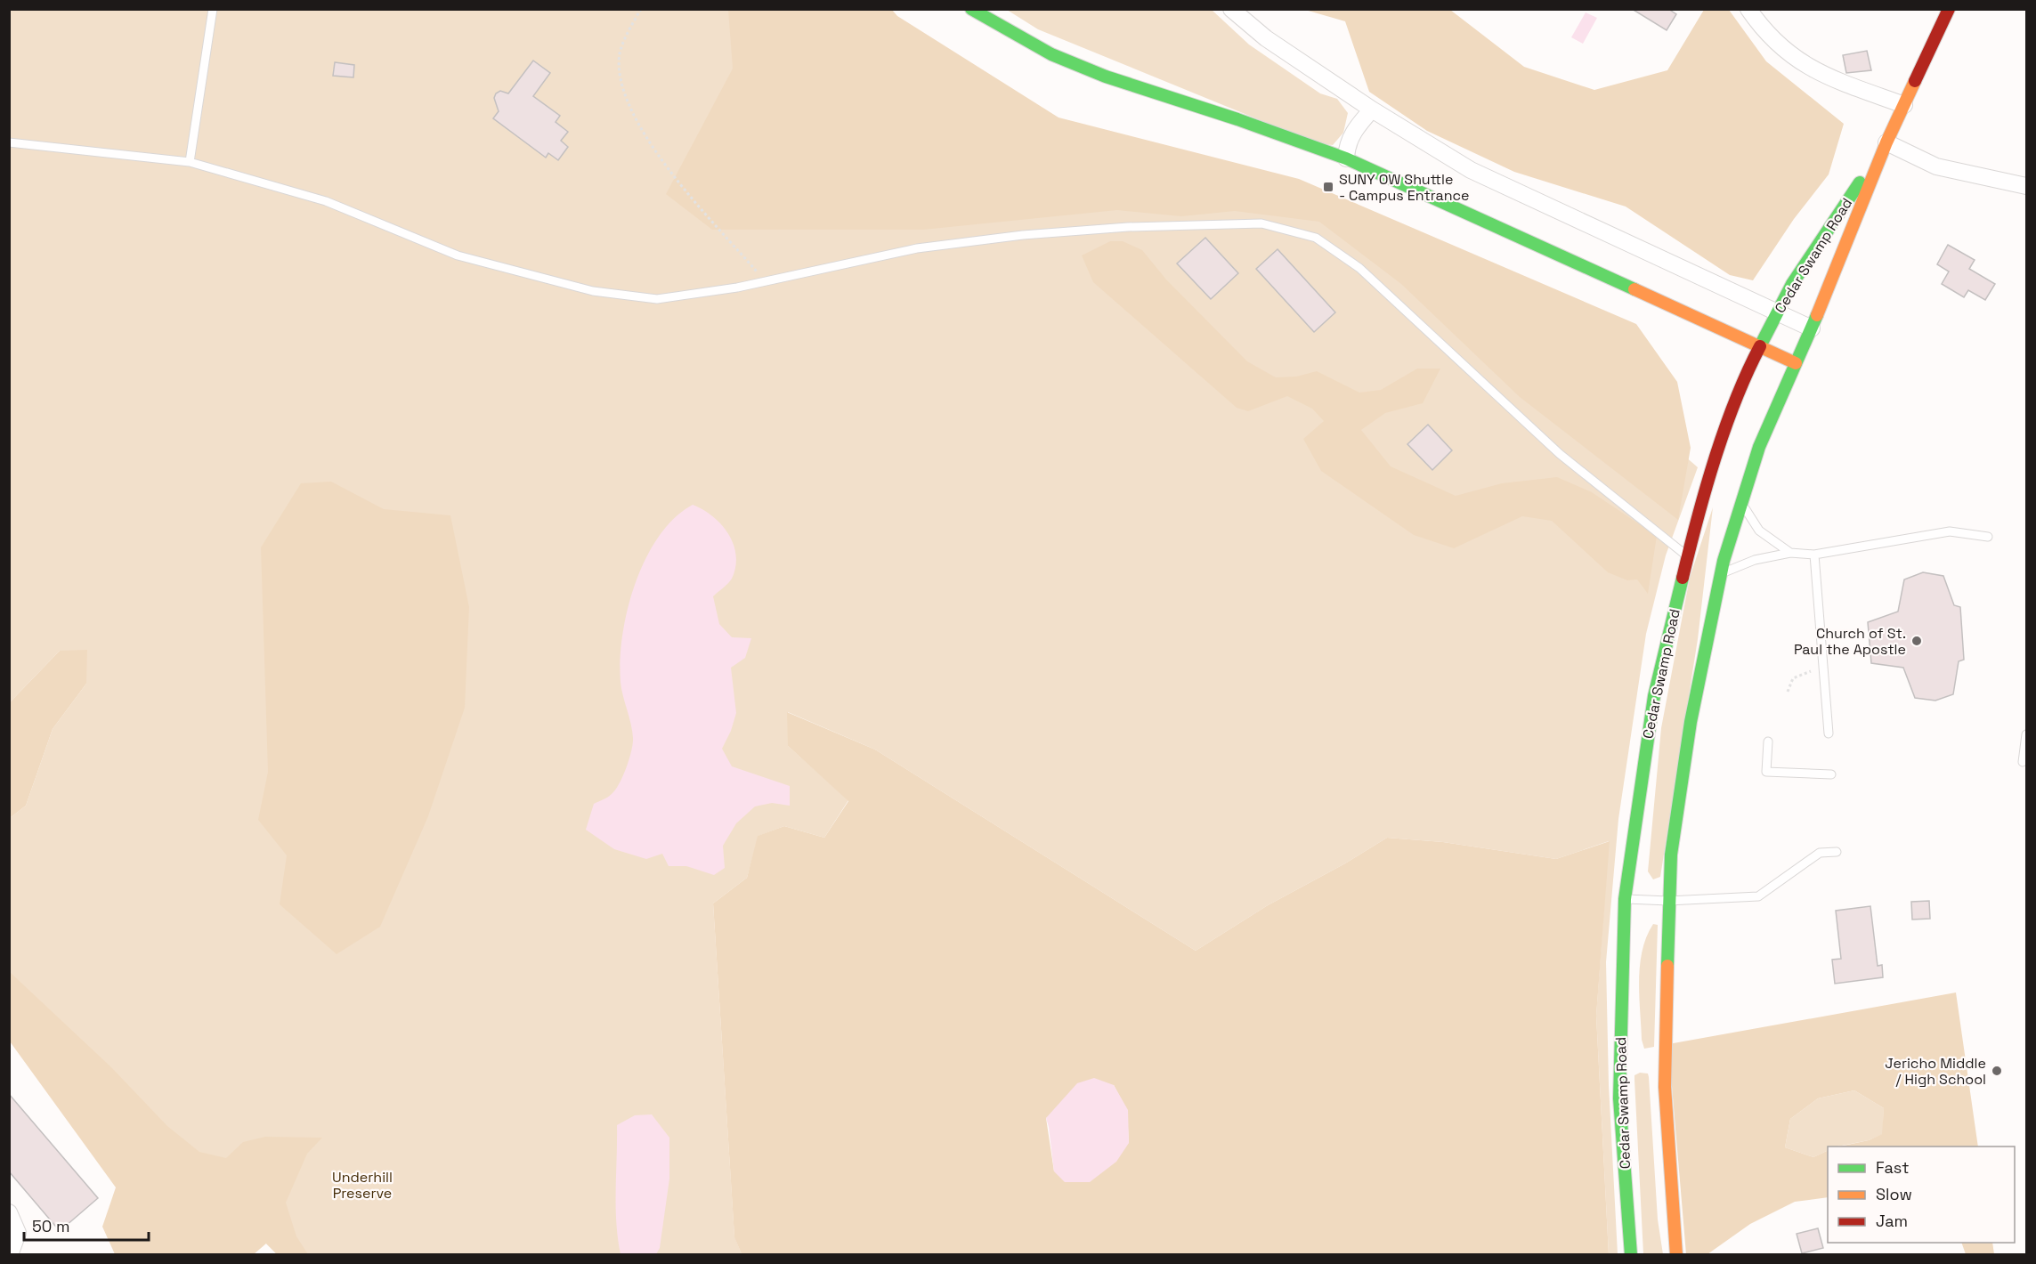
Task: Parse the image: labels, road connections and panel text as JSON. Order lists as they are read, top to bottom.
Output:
{
  "streets": {
    "main road": ["Cedar Swamp Road"]
  },
  "parks": ["Underhill Preserve"],
  "places": {
    "transit": ["SUNY OW Shuttle - Campus Entrance"],
    "other": ["Church of St. Paul the Apostle", "Jericho Middle / High School"]
  },
  "legend": ["Fast", "Slow", "Jam"],
  "scale_bar": "50 m"
}
